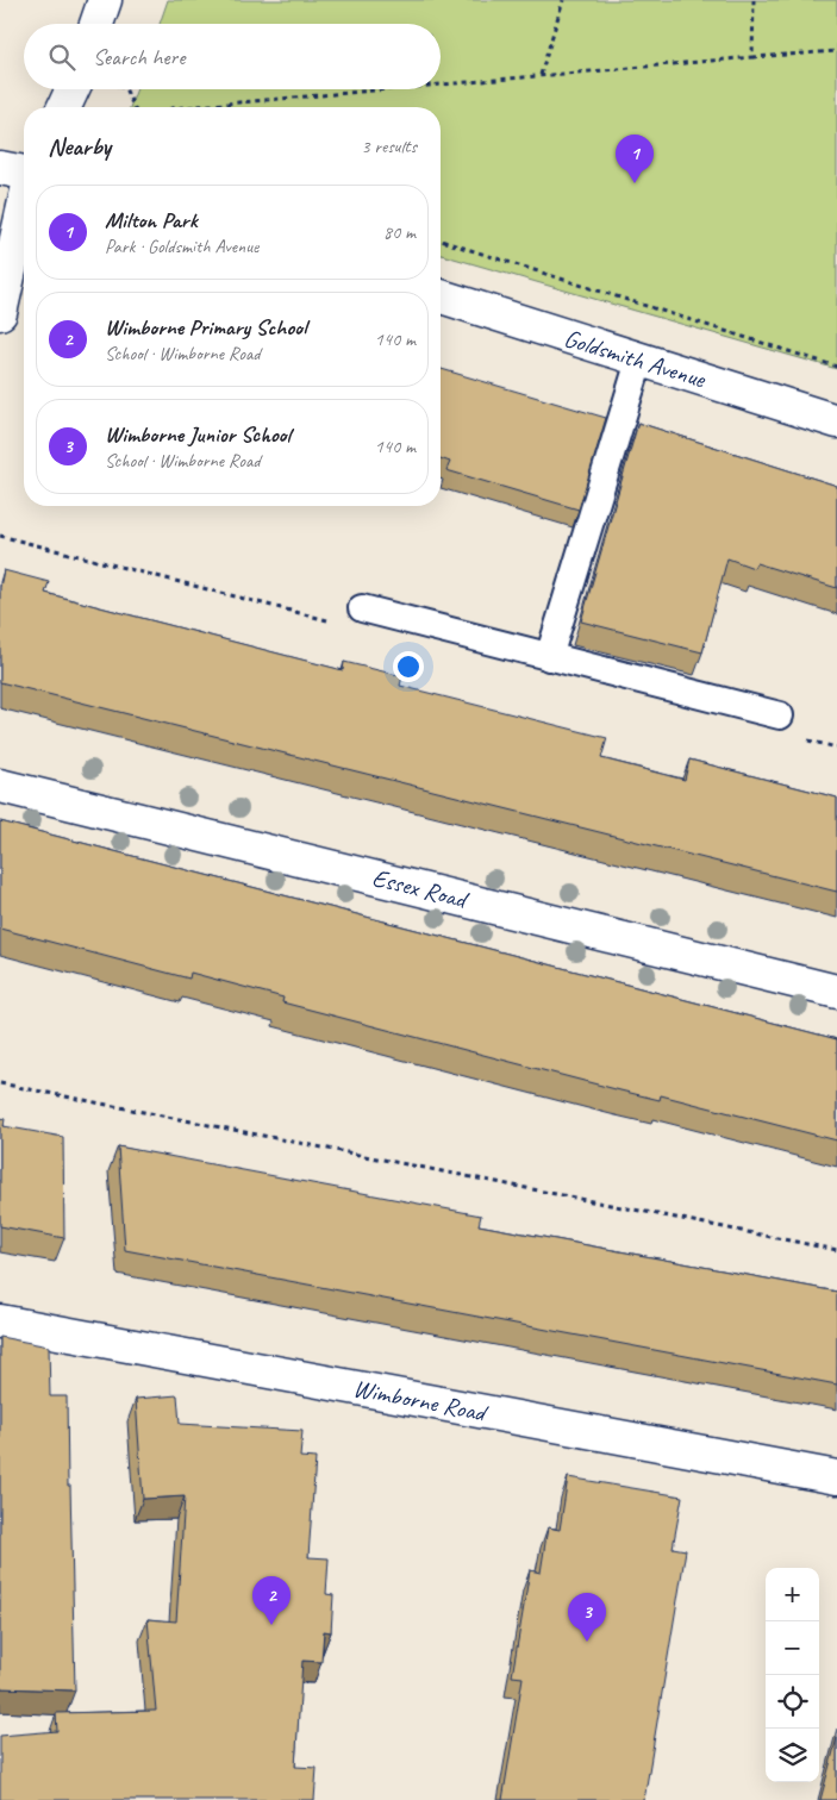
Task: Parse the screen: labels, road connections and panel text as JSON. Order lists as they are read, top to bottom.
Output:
{
  "streets": {
    "street": ["Goldsmith Avenue", "Essex Road", "Wimborne Road"]
  },
  "page": {
    "search": "Search here",
    "heading": ["Nearby", "3 results"],
    "pins": ["1", "2", "3"],
    "list": [
      {
        "mark": "1",
        "name": "Milton Park",
        "note": "Park · Goldsmith Avenue",
        "value": "80 m"
      },
      {
        "mark": "2",
        "name": "Wimborne Primary School",
        "note": "School · Wimborne Road",
        "value": "140 m"
      },
      {
        "mark": "3",
        "name": "Wimborne Junior School",
        "note": "School · Wimborne Road",
        "value": "140 m"
      }
    ],
    "map_buttons": ["+", "−"]
  }
}
